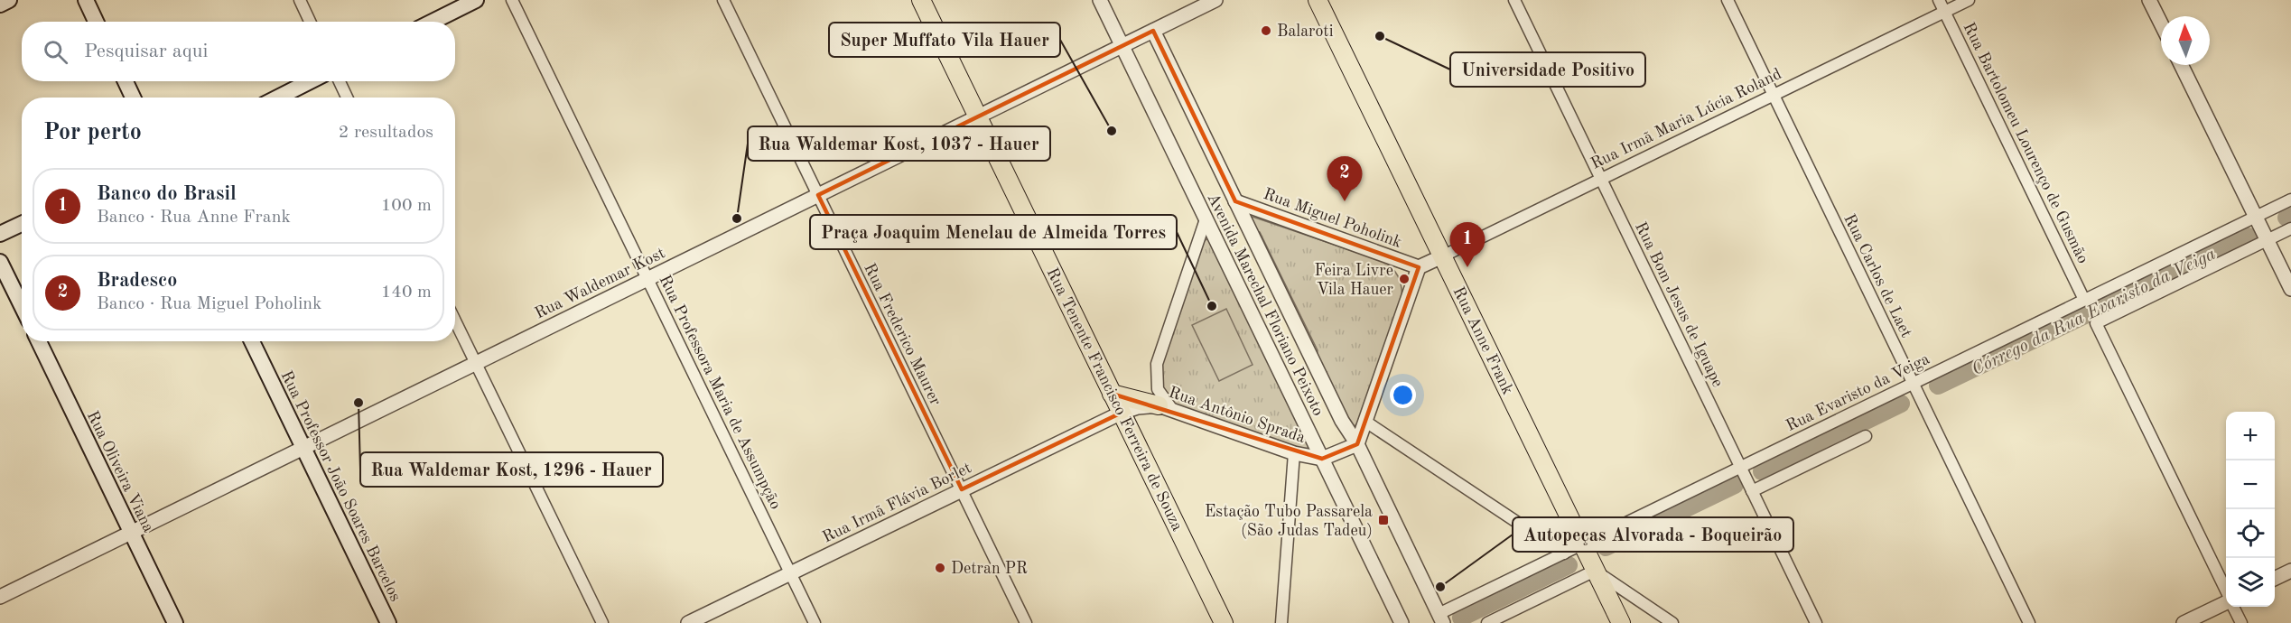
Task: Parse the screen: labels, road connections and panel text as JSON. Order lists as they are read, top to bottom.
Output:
{
  "streets": {
    "main road": [
      "Rua Anne Frank",
      "Rua Tenente Francisco Ferreira de Souza",
      "Rua Oliveira Viana",
      "Rua Professor João Soares Barcelos"
    ],
    "street": [
      "Rua Irmã Maria Lúcia Roland",
      "Rua Bartolomeu Lourenço de Gusmão",
      "Rua Miguel Poholink",
      "Rua Carlos de Laet",
      "Rua Waldemar Kost",
      "Avenida Marechal Floriano Peixoto",
      "Rua Bom Jesus de Iguape",
      "Rua Frederico Maurer",
      "Rua Professora Maria de Assumpção",
      "Rua Evaristo da Veiga",
      "Rua Antônio Sprada",
      "Rua Irmã Flávia Borlet"
    ]
  },
  "crossings": [
    ["Rua Irmã Maria Lúcia Roland", "Rua Bartolomeu Lourenço de Gusmão"],
    ["Rua Irmã Maria Lúcia Roland", "Rua Miguel Poholink"],
    ["Rua Irmã Maria Lúcia Roland", "Rua Carlos de Laet"],
    ["Rua Irmã Maria Lúcia Roland", "Rua Bom Jesus de Iguape"],
    ["Rua Irmã Maria Lúcia Roland", "Rua Anne Frank"],
    ["Rua Bartolomeu Lourenço de Gusmão", "Rua Evaristo da Veiga"],
    ["Rua Miguel Poholink", "Avenida Marechal Floriano Peixoto"],
    ["Rua Carlos de Laet", "Rua Evaristo da Veiga"],
    ["Rua Waldemar Kost", "Avenida Marechal Floriano Peixoto"],
    ["Rua Waldemar Kost", "Rua Frederico Maurer"],
    ["Rua Waldemar Kost", "Rua Professora Maria de Assumpção"],
    ["Rua Waldemar Kost", "Rua Tenente Francisco Ferreira de Souza"],
    ["Rua Waldemar Kost", "Rua Oliveira Viana"],
    ["Rua Waldemar Kost", "Rua Professor João Soares Barcelos"],
    ["Avenida Marechal Floriano Peixoto", "Rua Evaristo da Veiga"],
    ["Avenida Marechal Floriano Peixoto", "Rua Antônio Sprada"],
    ["Rua Bom Jesus de Iguape", "Rua Evaristo da Veiga"],
    ["Rua Frederico Maurer", "Rua Irmã Flávia Borlet"],
    ["Rua Anne Frank", "Rua Evaristo da Veiga"],
    ["Rua Professora Maria de Assumpção", "Rua Irmã Flávia Borlet"],
    ["Rua Tenente Francisco Ferreira de Souza", "Rua Antônio Sprada"],
    ["Rua Tenente Francisco Ferreira de Souza", "Rua Irmã Flávia Borlet"],
    ["Rua Antônio Sprada", "Rua Irmã Flávia Borlet"]
  ],
  "water": ["Córrego da Rua Evaristo da Veiga"],
  "places": {
    "other": [
      "Balaroti",
      "Universidade Positivo",
      "Super Muffato Vila Hauer",
      "Rua Waldemar Kost, 1037 - Hauer",
      "Feira Livre Vila Hauer",
      "Praça Joaquim Menelau de Almeida Torres",
      "Rua Waldemar Kost, 1296 - Hauer",
      "Detran PR",
      "Autopeças Alvorada - Boqueirão"
    ],
    "transit": ["Estação Tubo Passarela (São Judas Tadeu)"]
  },
  "north": "top",
  "page": {
    "search": "Pesquisar aqui",
    "heading": ["Por perto", "2 resultados"],
    "pins": ["2", "1"],
    "list": [
      {
        "mark": "1",
        "name": "Banco do Brasil",
        "note": "Banco · Rua Anne Frank",
        "value": "100 m"
      },
      {
        "mark": "2",
        "name": "Bradesco",
        "note": "Banco · Rua Miguel Poholink",
        "value": "140 m"
      }
    ],
    "map_buttons": ["+", "−"]
  }
}
